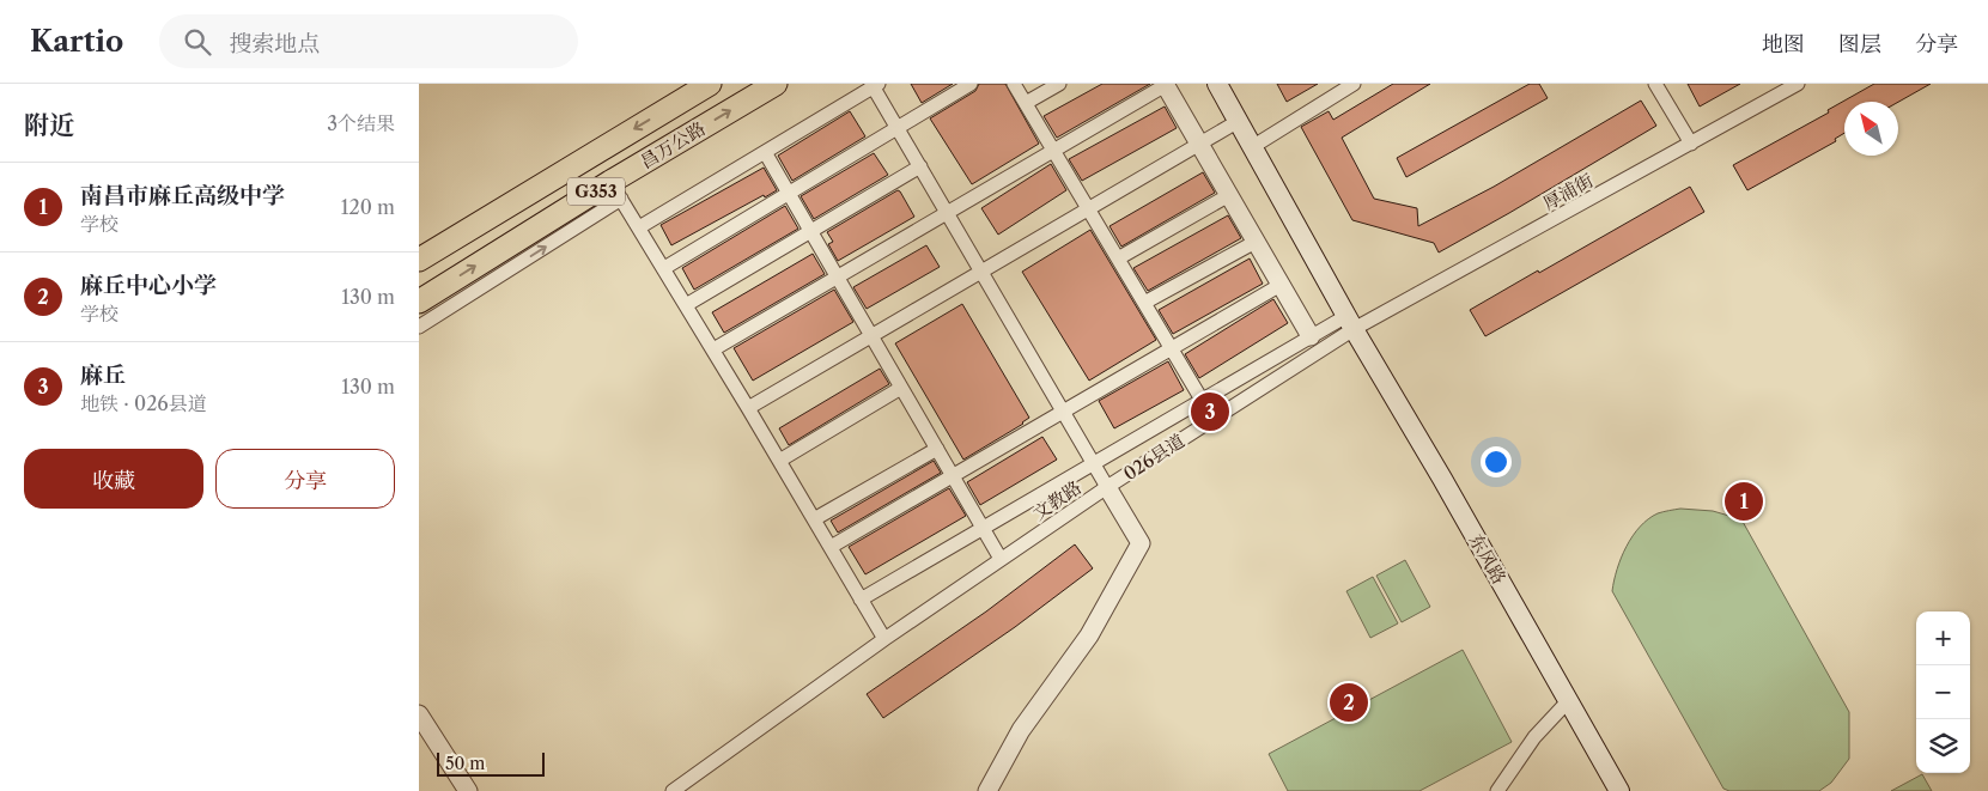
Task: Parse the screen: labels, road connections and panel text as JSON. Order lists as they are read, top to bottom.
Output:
{
  "streets": {
    "highway": ["昌万公路", "G353"],
    "main road": ["东风路"],
    "street": ["厚浦街", "026县道", "文教路"]
  },
  "crossings": [
    ["厚浦街", "026县道"],
    ["厚浦街", "东风路"],
    ["026县道", "文教路"],
    ["026县道", "东风路"]
  ],
  "scale_bar": "50 m",
  "north": "top left",
  "page": {
    "header": "Kartio",
    "search": "搜索地点",
    "nav": ["地图", "图层", "分享"],
    "heading": ["附近", "3个结果"],
    "list": [
      {
        "mark": "1",
        "name": "南昌市麻丘高级中学",
        "note": "学校",
        "value": "120 m"
      },
      {
        "mark": "2",
        "name": "麻丘中心小学",
        "note": "学校",
        "value": "130 m"
      },
      {
        "mark": "3",
        "name": "麻丘",
        "note": "地铁 · 026县道",
        "value": "130 m"
      }
    ],
    "pins": ["3", "1", "2"],
    "buttons": ["收藏", "分享"],
    "map_buttons": ["+", "−"],
    "scale": "50 m"
  }
}
